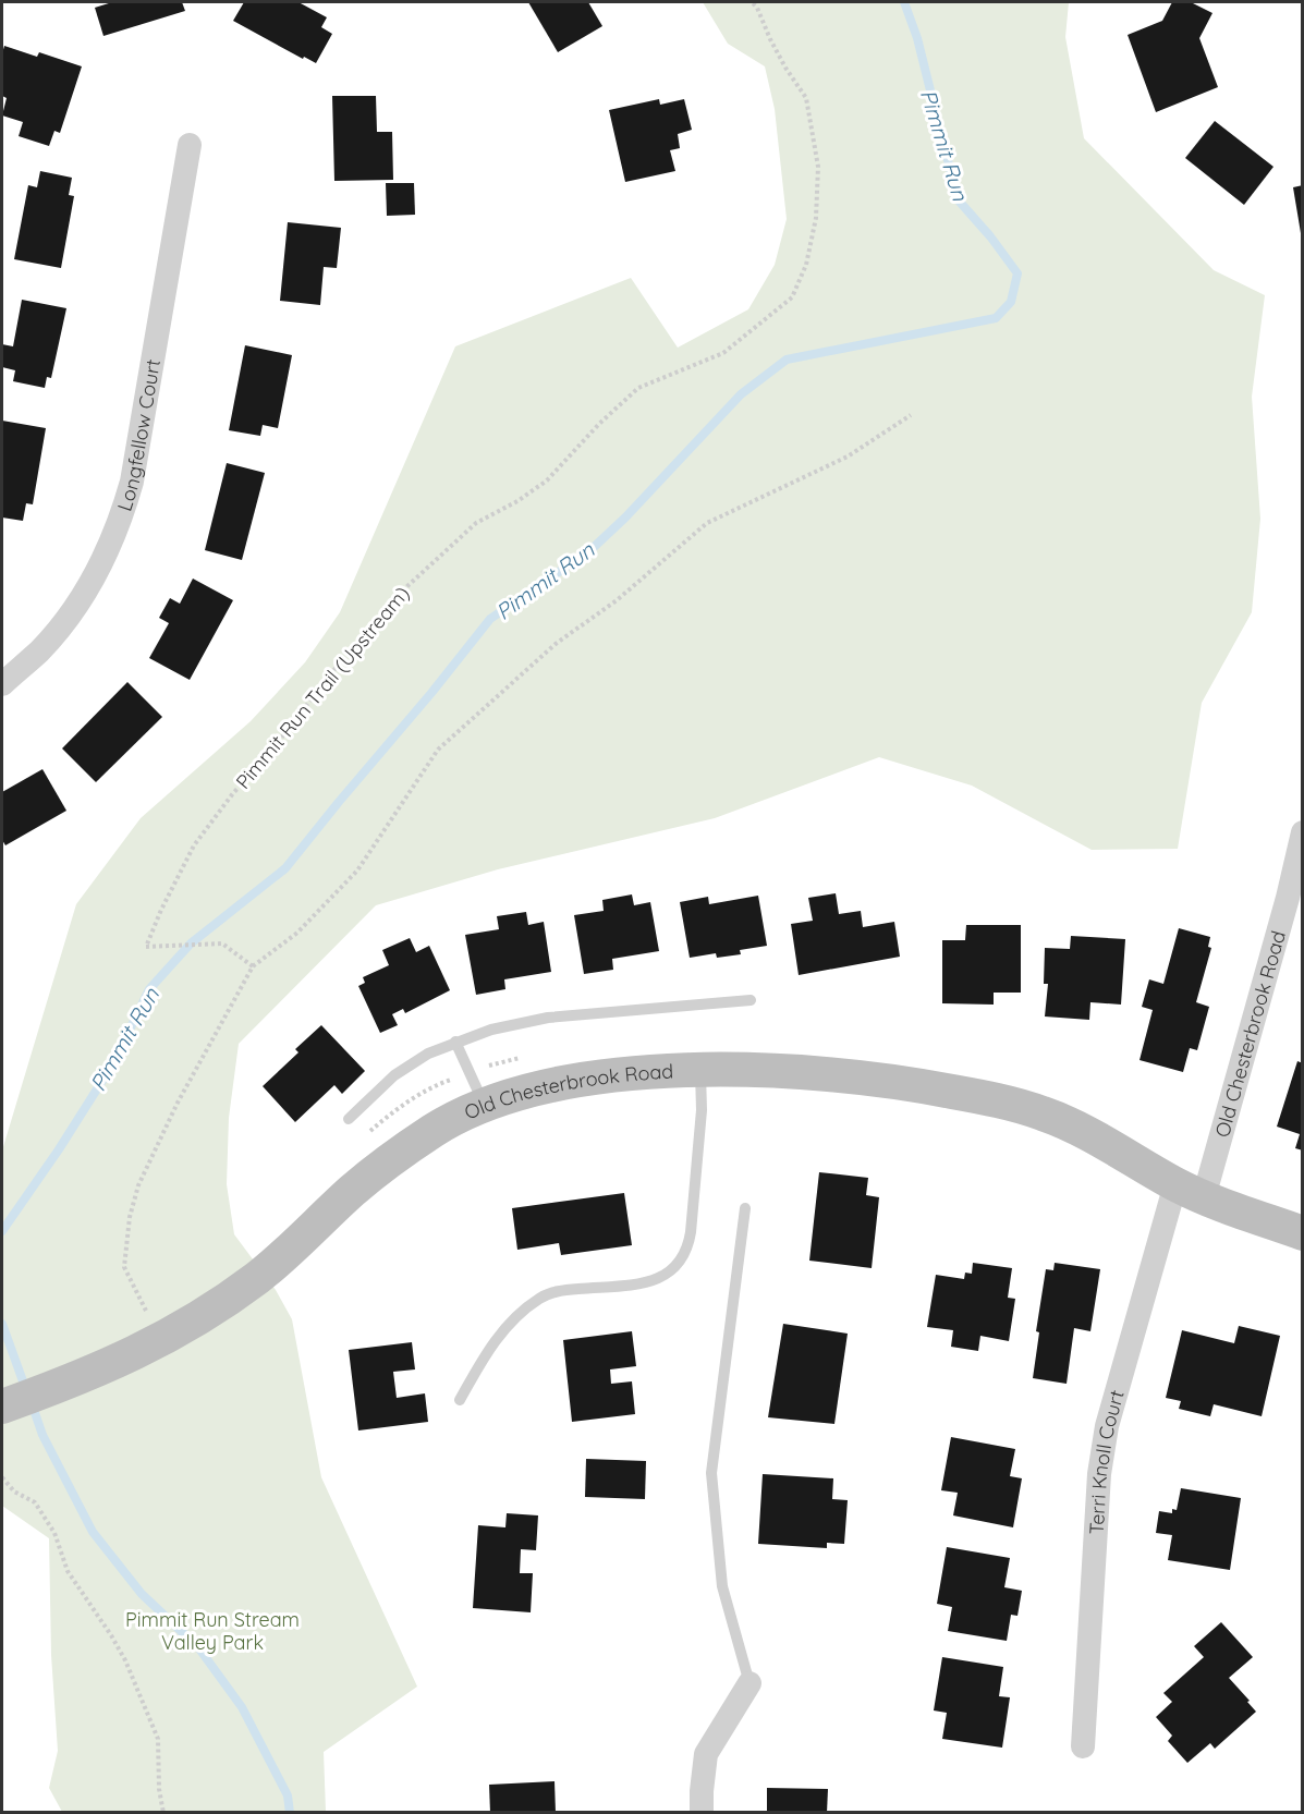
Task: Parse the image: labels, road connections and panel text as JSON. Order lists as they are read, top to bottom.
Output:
{
  "streets": {
    "street": ["Longfellow Court", "Old Chesterbrook Road", "Terri Knoll Court"],
    "path": ["Pimmit Run Trail (Upstream)"]
  },
  "crossings": [
    ["Old Chesterbrook Road", "Terri Knoll Court"]
  ],
  "water": ["Pimmit Run"],
  "parks": ["Pimmit Run Stream Valley Park"]
}
